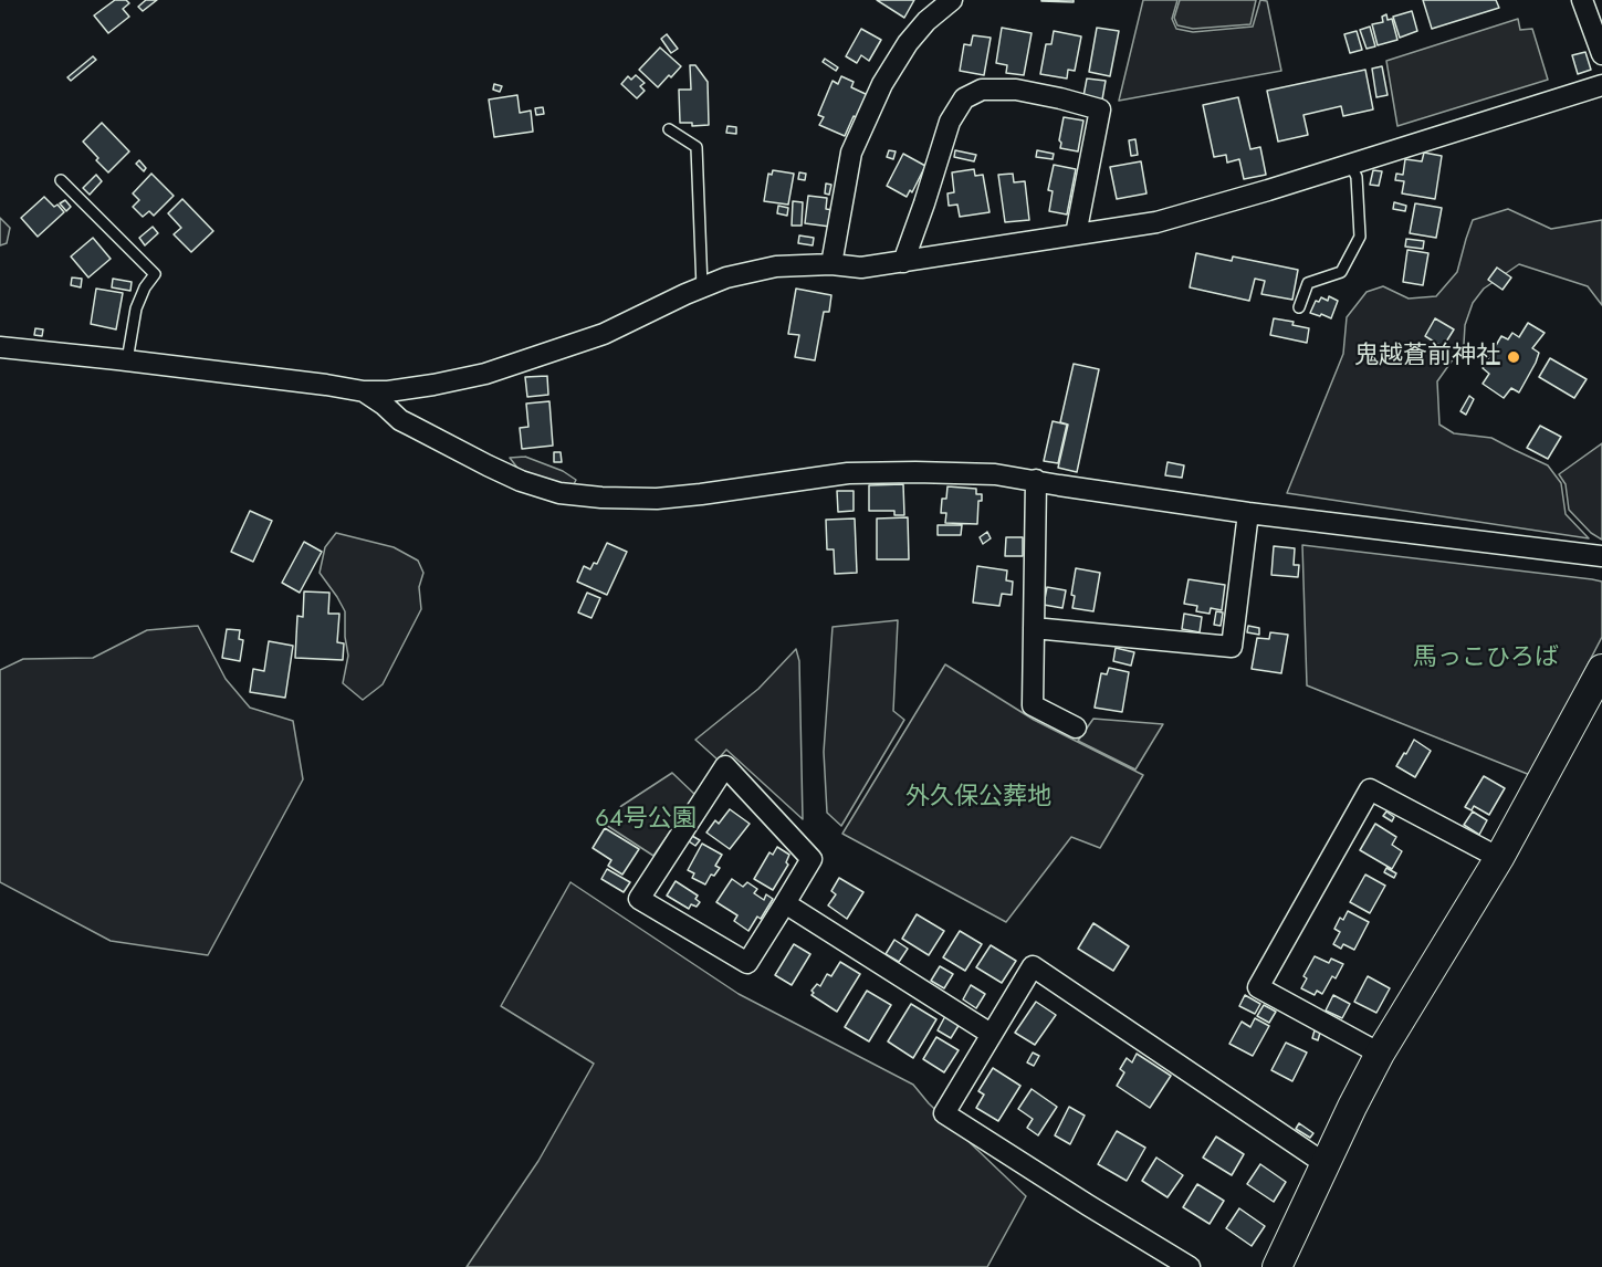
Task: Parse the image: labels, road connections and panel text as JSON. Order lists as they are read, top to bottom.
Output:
{
  "parks": ["馬っこひろば", "外久保公葬地", "64号公園"],
  "places": ["鬼越蒼前神社"]
}
